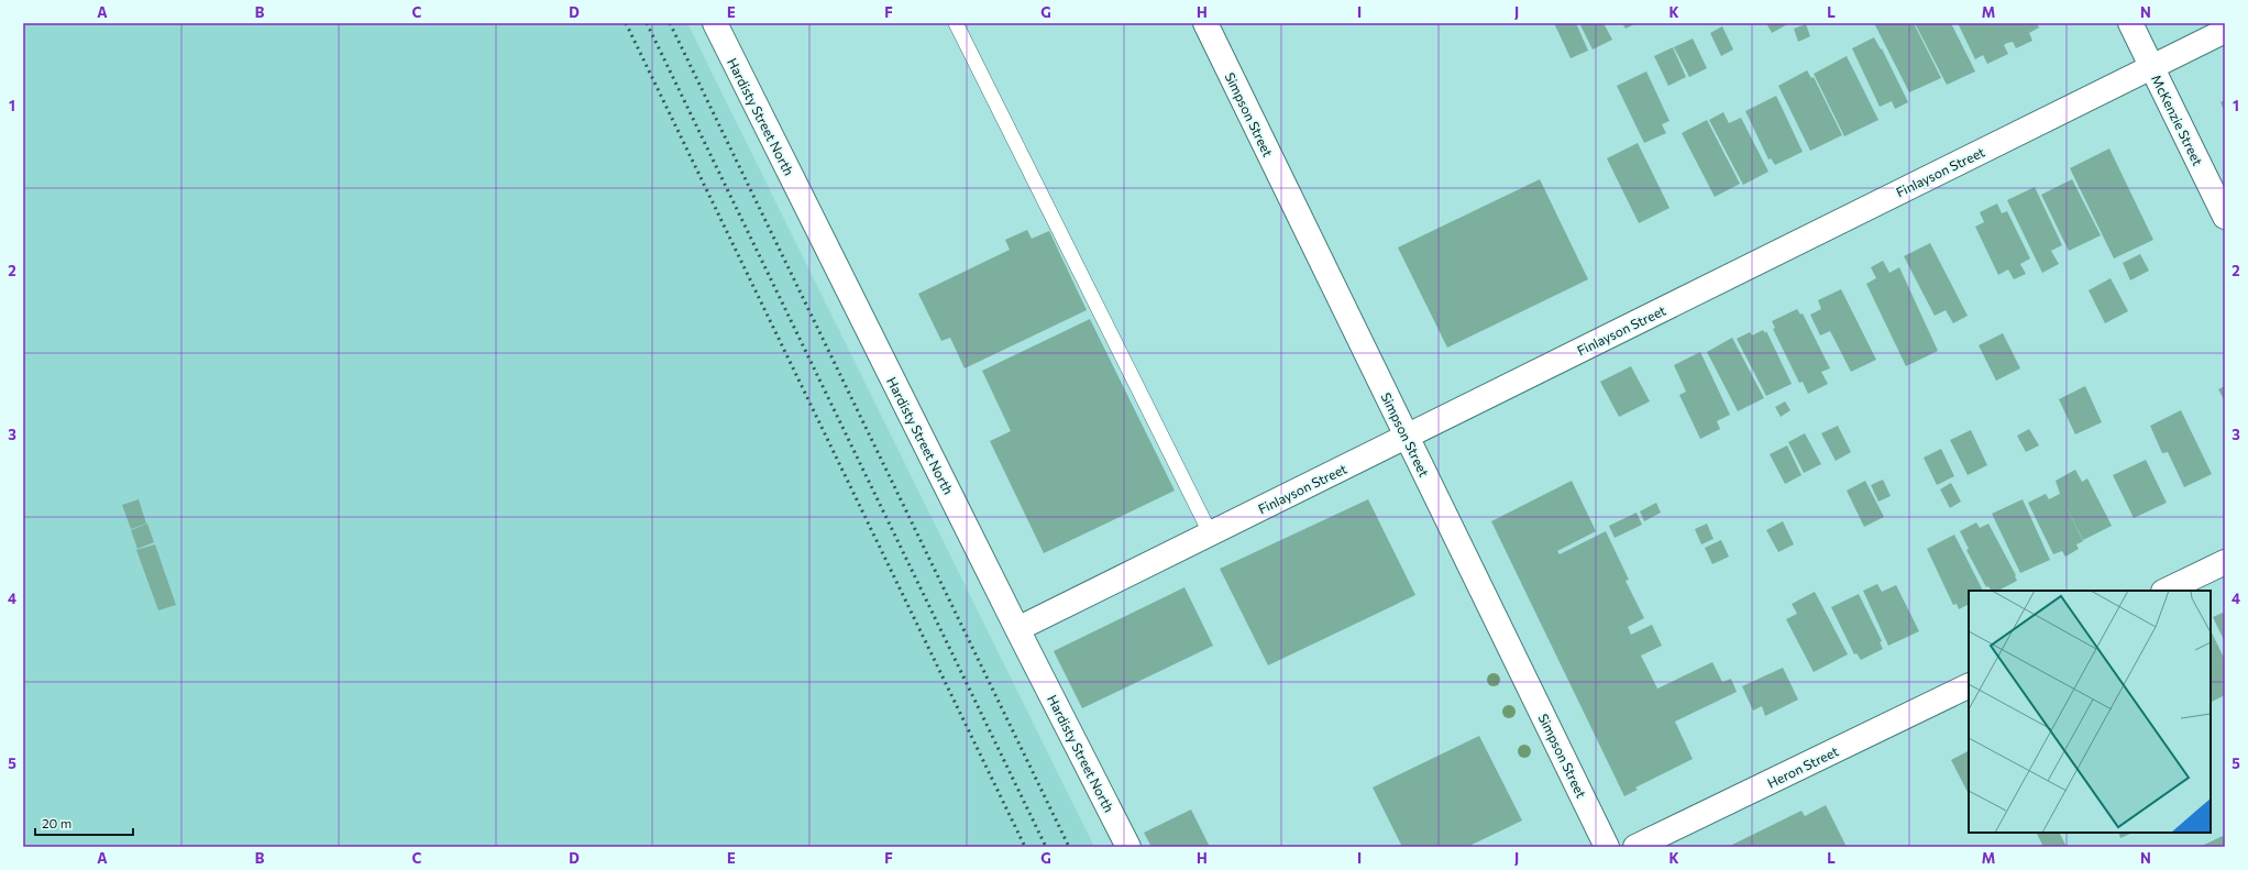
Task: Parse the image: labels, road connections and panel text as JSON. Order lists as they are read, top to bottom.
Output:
{
  "streets": {
    "street": [
      "Simpson Street",
      "Hardisty Street North",
      "McKenzie Street",
      "Finlayson Street",
      "Heron Street"
    ]
  },
  "crossings": [
    ["Simpson Street", "Finlayson Street"],
    ["Hardisty Street North", "Finlayson Street"],
    ["McKenzie Street", "Finlayson Street"]
  ],
  "scale_bar": "20 m",
  "grid": {
    "columns": [
      "A",
      "B",
      "C",
      "D",
      "E",
      "F",
      "G",
      "H",
      "I",
      "J",
      "K",
      "L",
      "M",
      "N"
    ],
    "rows": [
      "1",
      "2",
      "3",
      "4",
      "5"
    ]
  }
}
